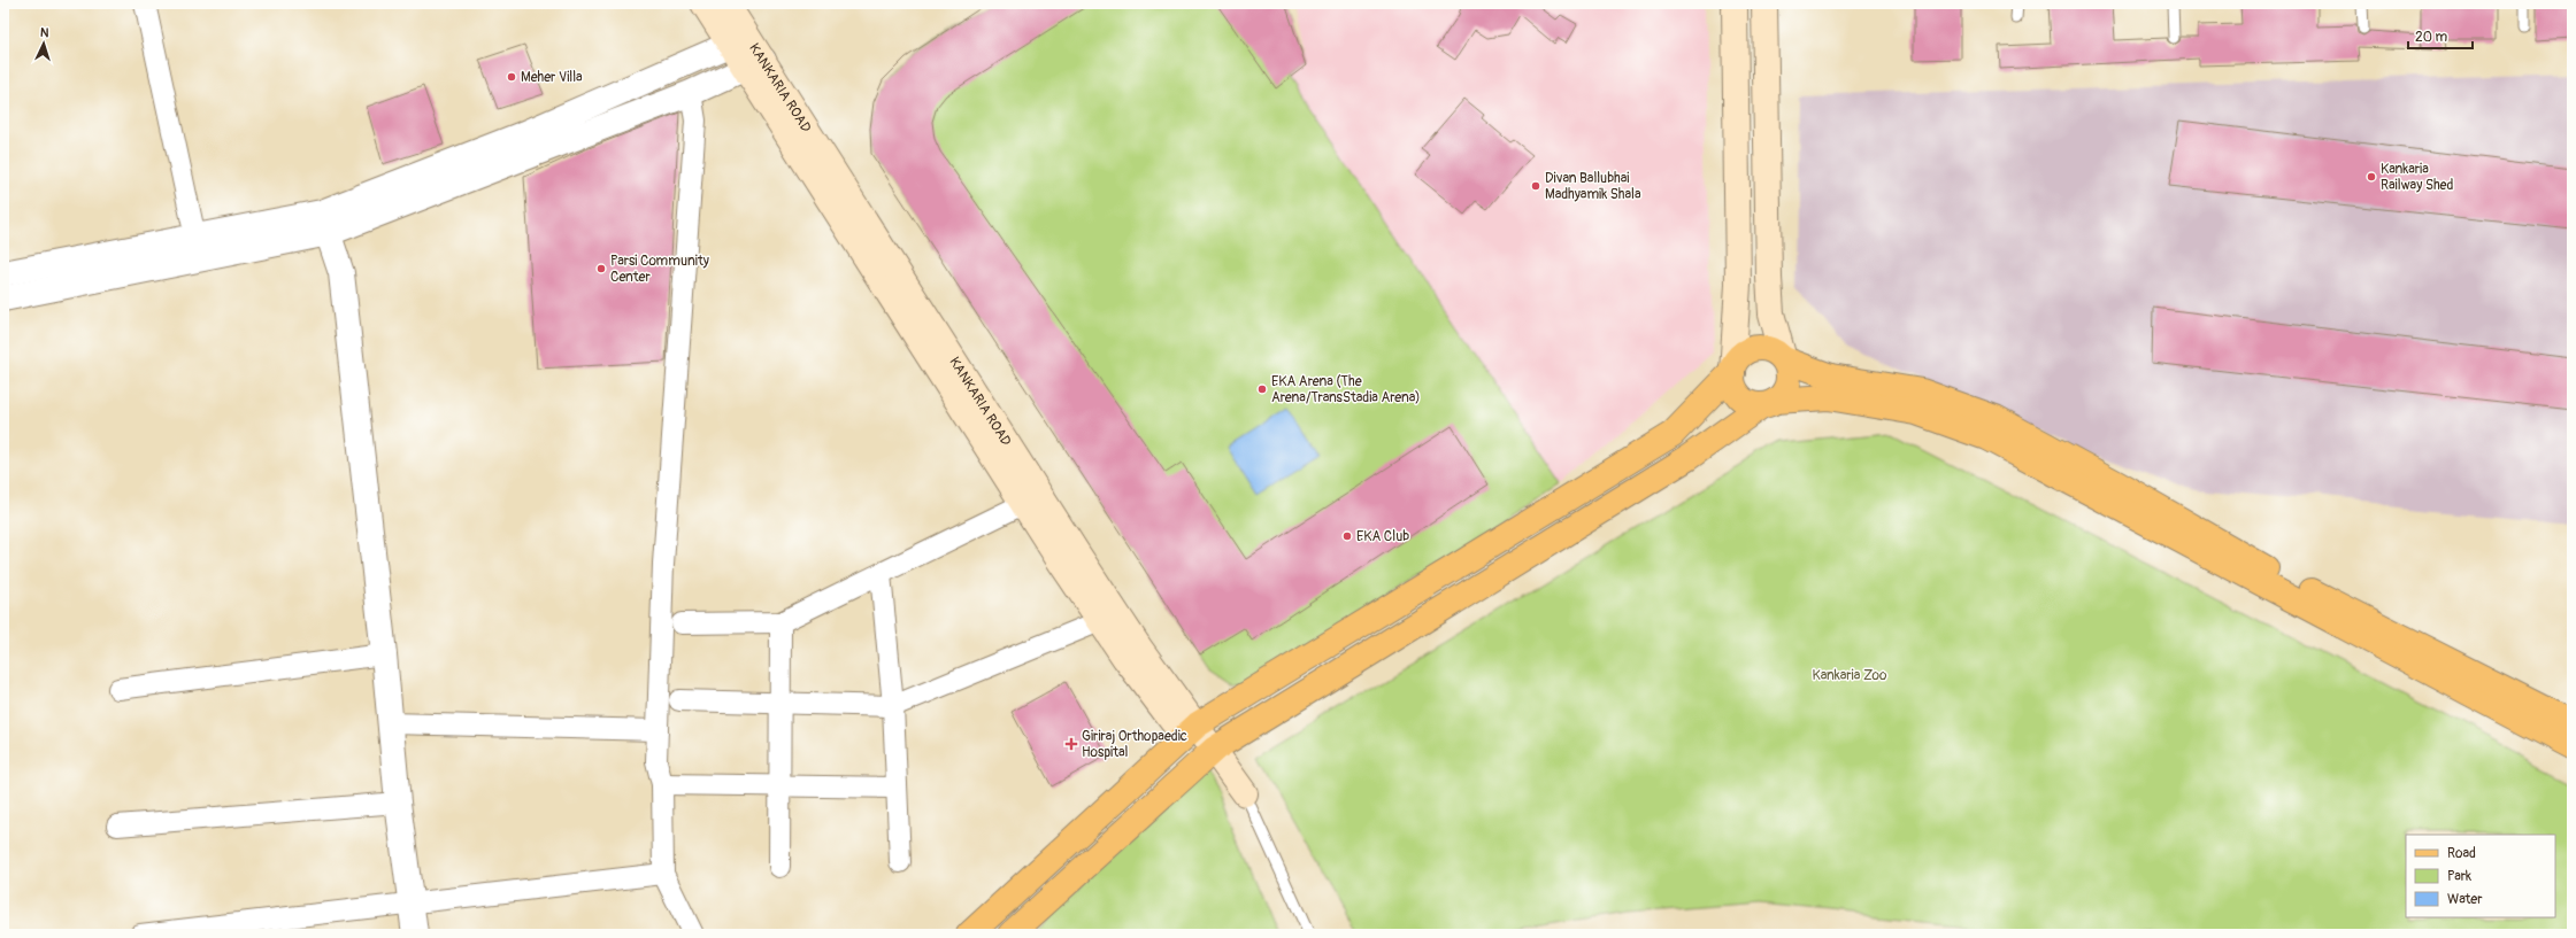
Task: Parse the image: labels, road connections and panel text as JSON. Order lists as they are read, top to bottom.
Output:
{
  "streets": {
    "main road": ["KANKARIA ROAD"]
  },
  "parks": ["Kankaria Zoo"],
  "places": {
    "other": [
      "Meher Villa",
      "Kankaria Railway Shed",
      "Divan Ballubhai Madhyamik Shala",
      "Parsi Community Center",
      "EKA Arena (The Arena/TransStadia Arena)",
      "EKA Club"
    ],
    "health": ["Giriraj Orthopaedic Hospital"]
  },
  "legend": ["Road", "Park", "Water"],
  "scale_bar": "20 m",
  "north": "top"
}
